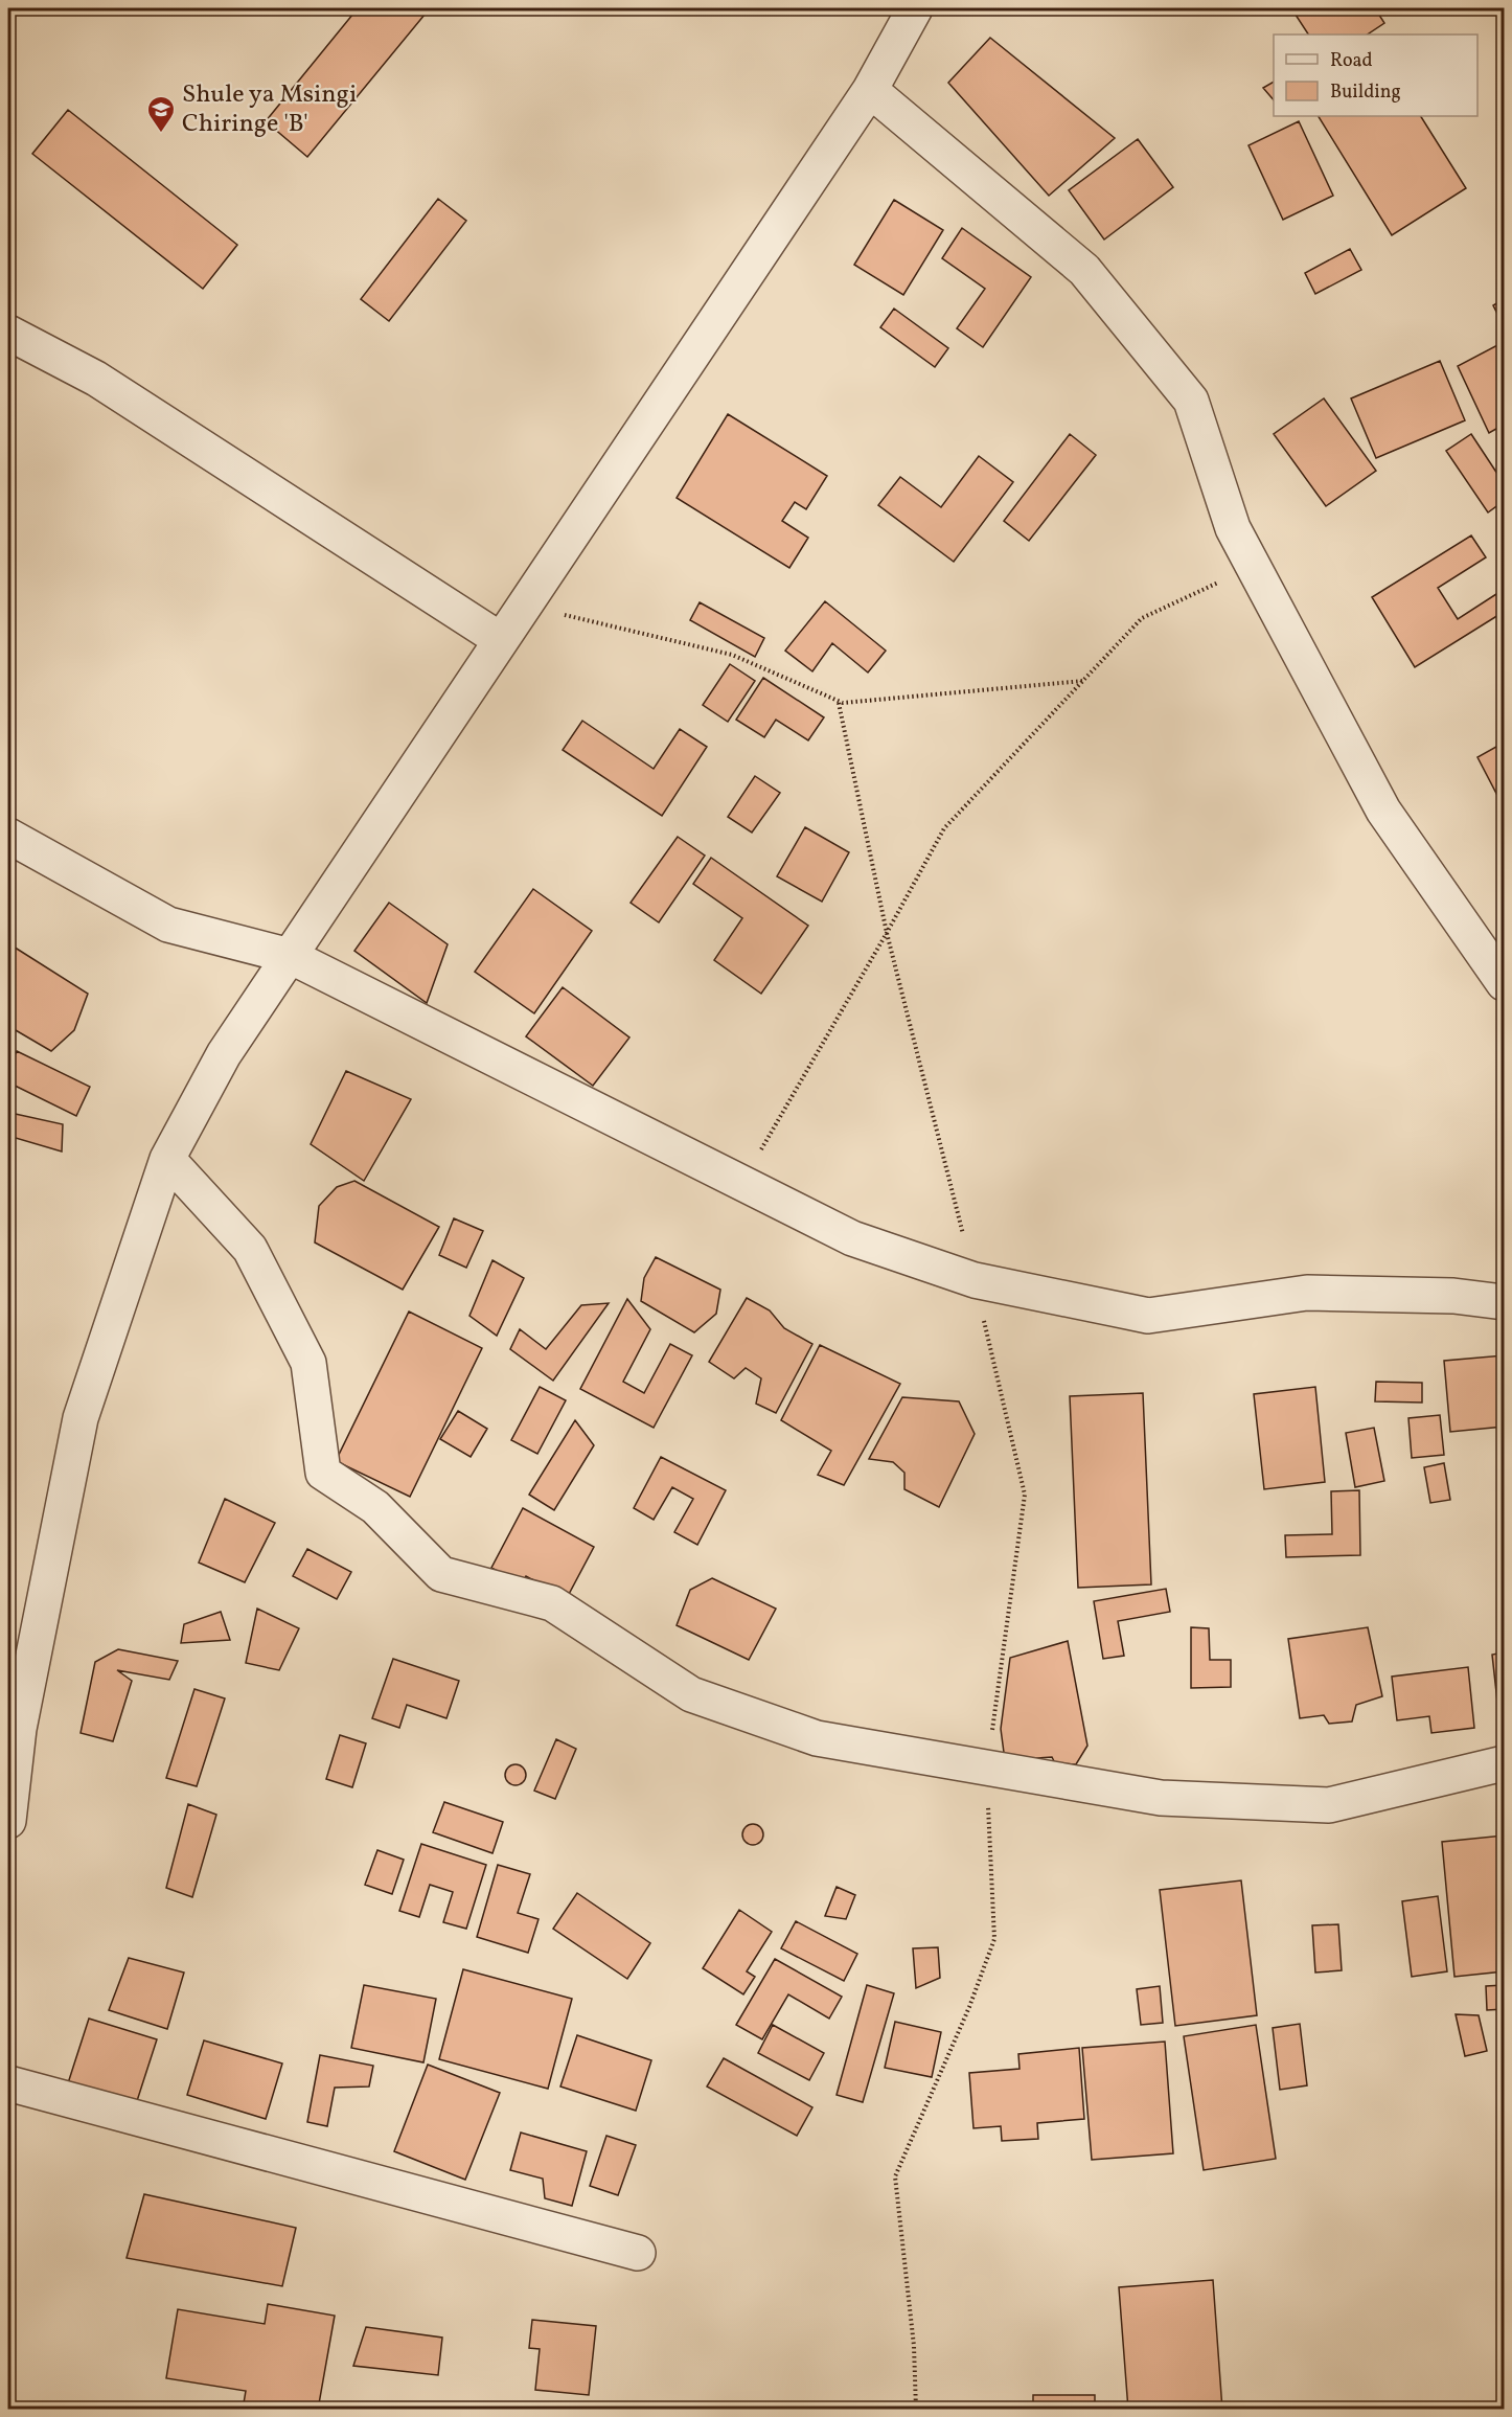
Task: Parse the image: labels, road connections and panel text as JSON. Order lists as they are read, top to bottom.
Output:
{
  "places": {
    "school or university": ["Shule ya Msingi Chiringe 'B'"]
  },
  "legend": ["Road", "Building"]
}
